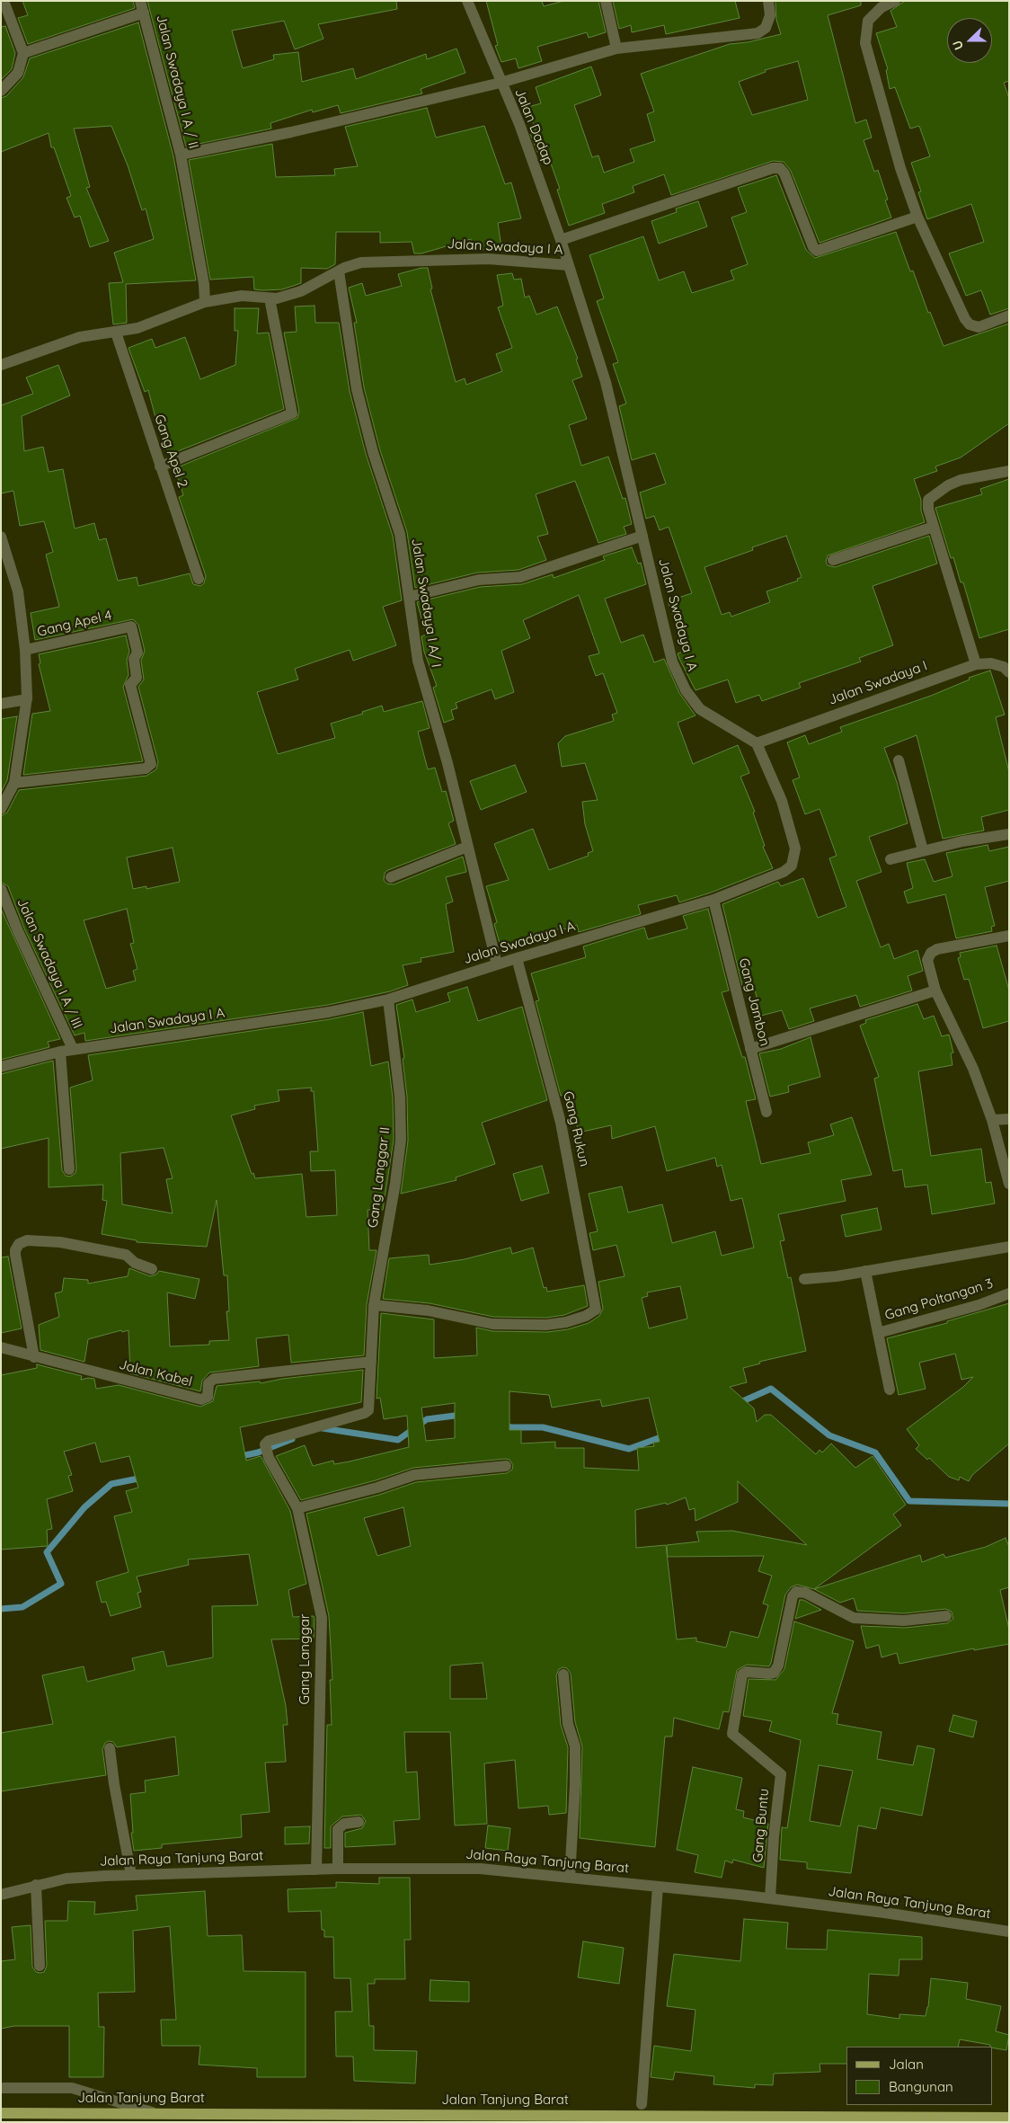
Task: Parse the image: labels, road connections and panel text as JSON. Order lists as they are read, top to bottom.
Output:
{
  "streets": {
    "main road": ["Jalan Tanjung Barat"],
    "street": [
      "Jalan Swadaya I A / II",
      "Jalan Dadap",
      "Jalan Swadaya I A",
      "Gang Apel 2",
      "Jalan Swadaya I A/ I",
      "Gang Apel 4",
      "Jalan Swadaya I",
      "Jalan Swadaya I A / III",
      "Gang Jambon",
      "Gang Rukun",
      "Gang Langgar II",
      "Gang Poltangan 3",
      "Jalan Kabel",
      "Gang Langgar",
      "Gang Buntu",
      "Jalan Raya Tanjung Barat"
    ]
  },
  "crossings": [
    ["Jalan Swadaya I A / II", "Jalan Swadaya I A"],
    ["Jalan Dadap", "Jalan Swadaya I A"],
    ["Jalan Swadaya I A", "Gang Apel 2"],
    ["Jalan Swadaya I A", "Jalan Swadaya I A/ I"],
    ["Jalan Swadaya I A", "Jalan Swadaya I"],
    ["Jalan Swadaya I A", "Jalan Swadaya I A / III"],
    ["Jalan Swadaya I A", "Gang Jambon"],
    ["Jalan Swadaya I A", "Gang Rukun"],
    ["Jalan Swadaya I A", "Gang Langgar II"],
    ["Gang Rukun", "Gang Langgar II"],
    ["Gang Langgar II", "Jalan Kabel"],
    ["Gang Langgar II", "Gang Langgar"],
    ["Gang Langgar", "Jalan Raya Tanjung Barat"],
    ["Gang Buntu", "Jalan Raya Tanjung Barat"]
  ],
  "legend": ["Jalan", "Bangunan"],
  "north": "left"
}
